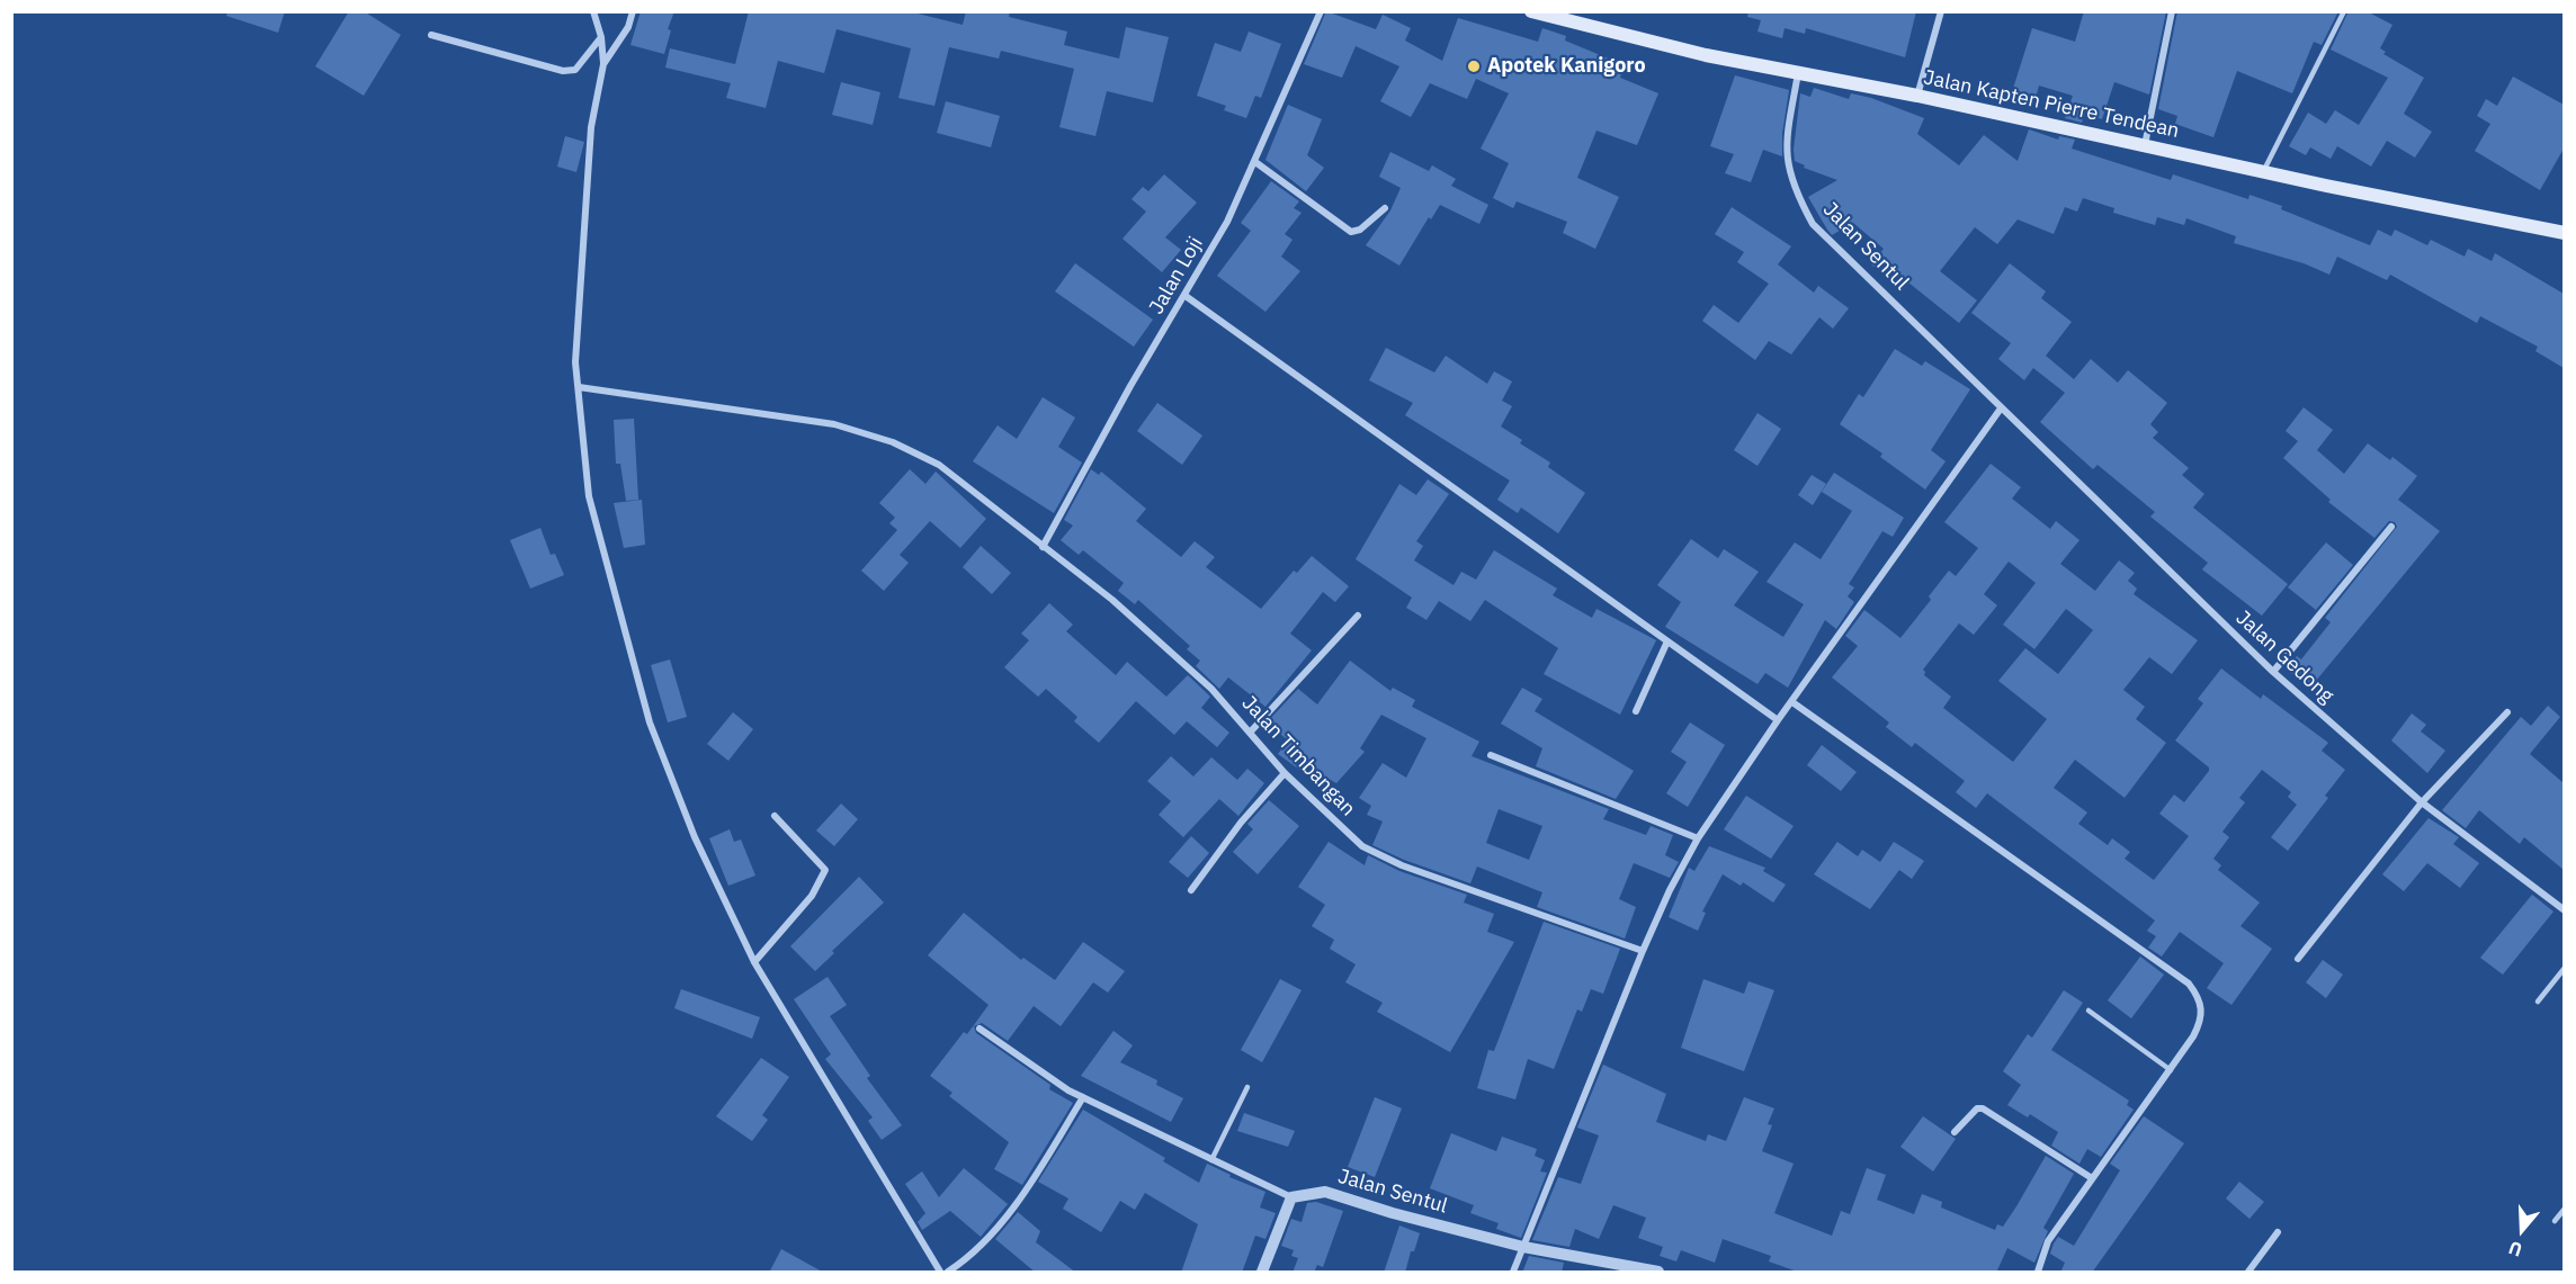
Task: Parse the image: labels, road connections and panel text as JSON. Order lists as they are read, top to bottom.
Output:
{
  "streets": {
    "main road": ["Jalan Kapten Pierre Tendean"],
    "street": [
      "Jalan Sentul",
      "Jalan Loji",
      "Jalan Gedong",
      "Jalan Timbangan"
    ]
  },
  "crossings": [
    ["Jalan Kapten Pierre Tendean", "Jalan Sentul"],
    ["Jalan Sentul", "Jalan Gedong"],
    ["Jalan Loji", "Jalan Timbangan"]
  ],
  "places": ["Apotek Kanigoro"],
  "north": "bottom"
}
